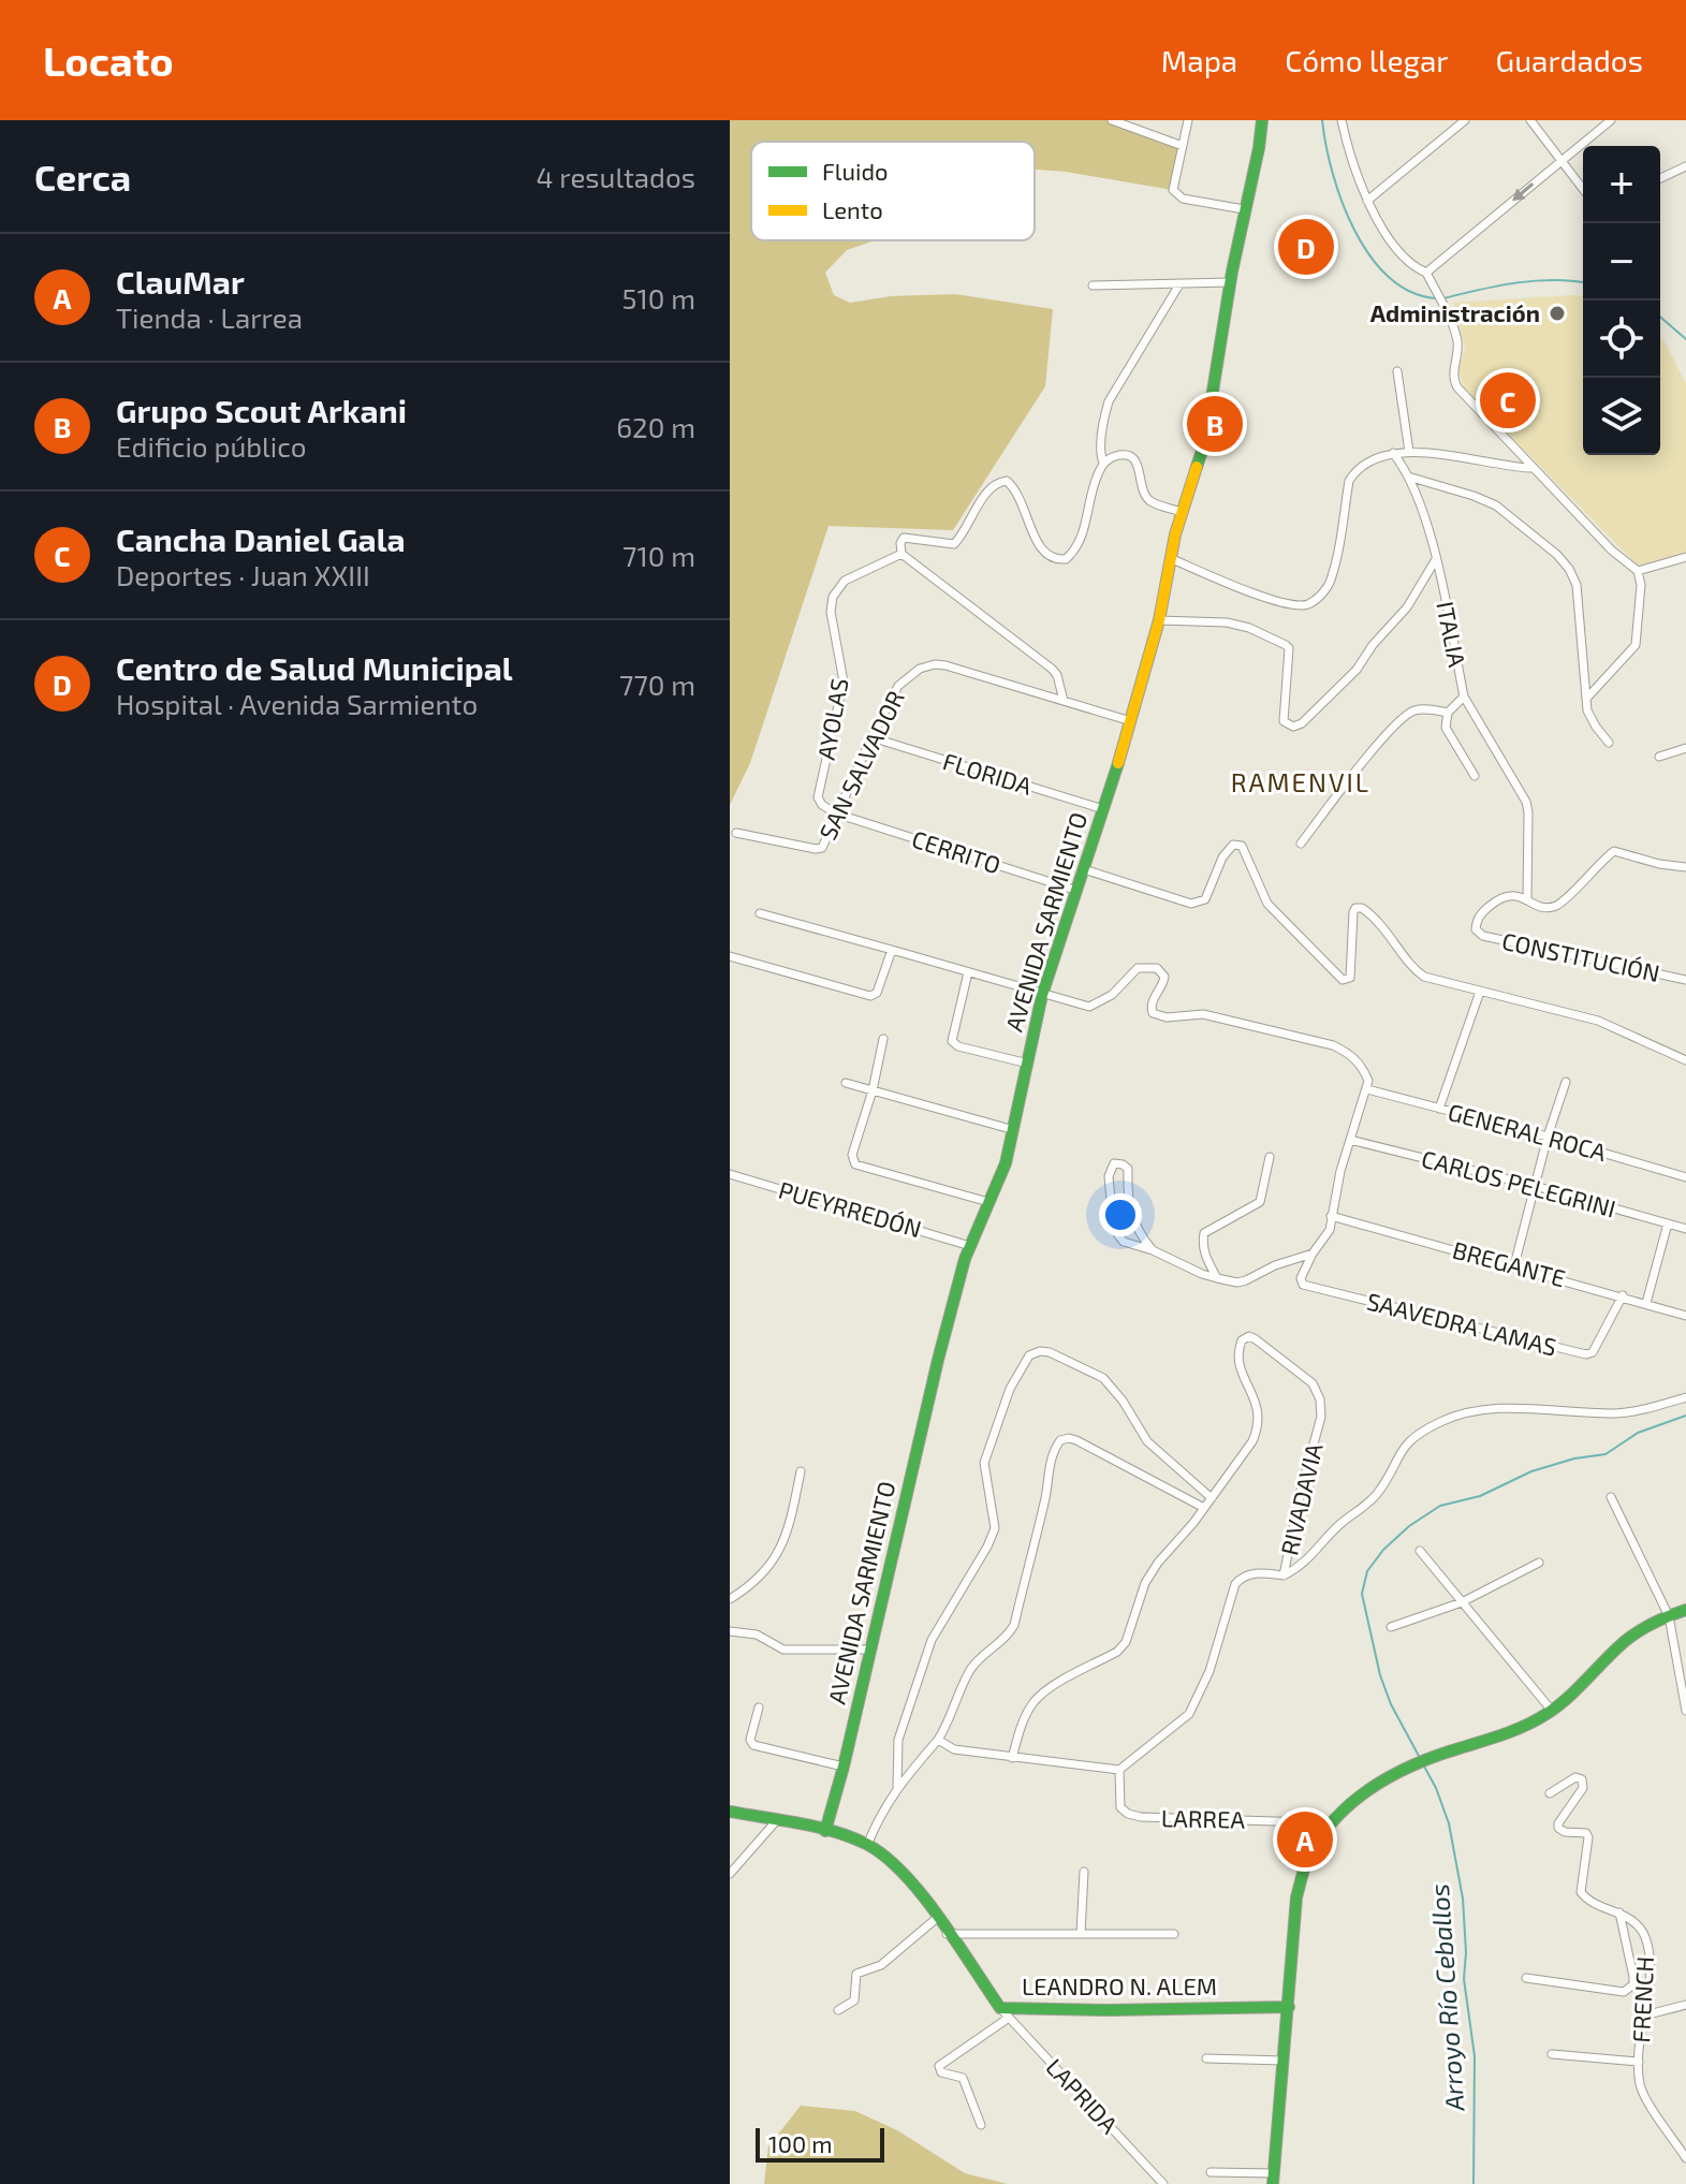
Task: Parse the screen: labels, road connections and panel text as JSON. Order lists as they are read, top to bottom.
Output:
{
  "streets": {
    "street": [
      "ITALIA",
      "AYOLAS",
      "SAN SALVADOR",
      "FLORIDA",
      "CERRITO",
      "AVENIDA SARMIENTO",
      "CONSTITUCIÓN",
      "GENERAL ROCA",
      "CARLOS PELEGRINI",
      "PUEYRREDÓN",
      "BREGANTE",
      "SAAVEDRA LAMAS",
      "RIVADAVIA",
      "LARREA",
      "LEANDRO N. ALEM",
      "FRENCH",
      "LAPRIDA"
    ]
  },
  "crossings": [
    ["AYOLAS", "SAN SALVADOR"],
    ["AYOLAS", "CERRITO"],
    ["SAN SALVADOR", "FLORIDA"],
    ["SAN SALVADOR", "CERRITO"],
    ["SAN SALVADOR", "AVENIDA SARMIENTO"],
    ["FLORIDA", "AVENIDA SARMIENTO"],
    ["CERRITO", "AVENIDA SARMIENTO"],
    ["AVENIDA SARMIENTO", "PUEYRREDÓN"],
    ["AVENIDA SARMIENTO", "LEANDRO N. ALEM"],
    ["BREGANTE", "SAAVEDRA LAMAS"],
    ["LEANDRO N. ALEM", "LAPRIDA"]
  ],
  "districts": ["RAMENVIL"],
  "water": ["Arroyo Río Ceballos"],
  "places": ["Administración"],
  "legend": ["Fluido", "Lento"],
  "scale_bar": "100 m",
  "page": {
    "header": "Locato",
    "nav": ["Mapa", "Cómo llegar", "Guardados"],
    "heading": ["Cerca", "4 resultados"],
    "map_buttons": ["+", "−"],
    "pins": [
      "D",
      "C",
      "B",
      "A"
    ],
    "list": [
      {
        "mark": "A",
        "name": "ClauMar",
        "note": "Tienda · Larrea",
        "value": "510 m"
      },
      {
        "mark": "B",
        "name": "Grupo Scout Arkani",
        "note": "Edificio público",
        "value": "620 m"
      },
      {
        "mark": "C",
        "name": "Cancha Daniel Gala",
        "note": "Deportes · Juan XXIII",
        "value": "710 m"
      },
      {
        "mark": "D",
        "name": "Centro de Salud Municipal",
        "note": "Hospital · Avenida Sarmiento",
        "value": "770 m"
      }
    ],
    "scale": "100 m"
  }
}
